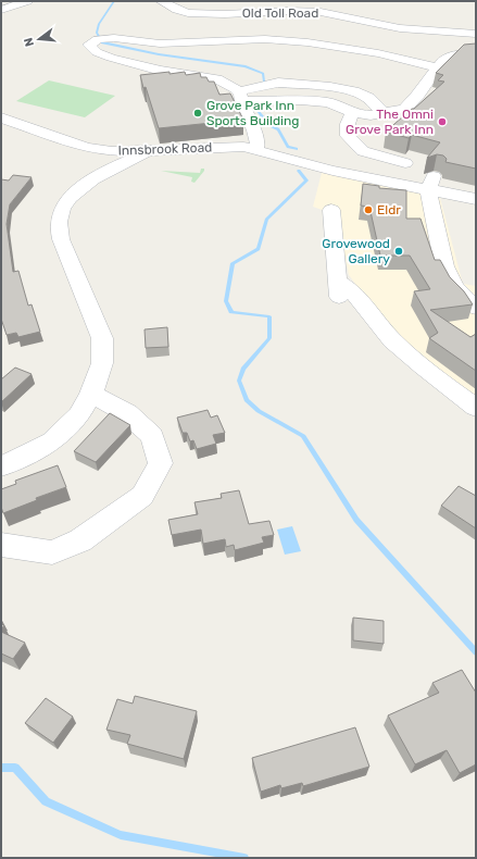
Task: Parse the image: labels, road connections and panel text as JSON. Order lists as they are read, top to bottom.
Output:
{
  "streets": {
    "street": ["Old Toll Road", "Innsbrook Road"]
  },
  "places": [
    "Grove Park Inn Sports Building",
    "The Omni Grove Park Inn",
    "Eldr",
    "Grovewood Gallery"
  ],
  "north": "left"
}
